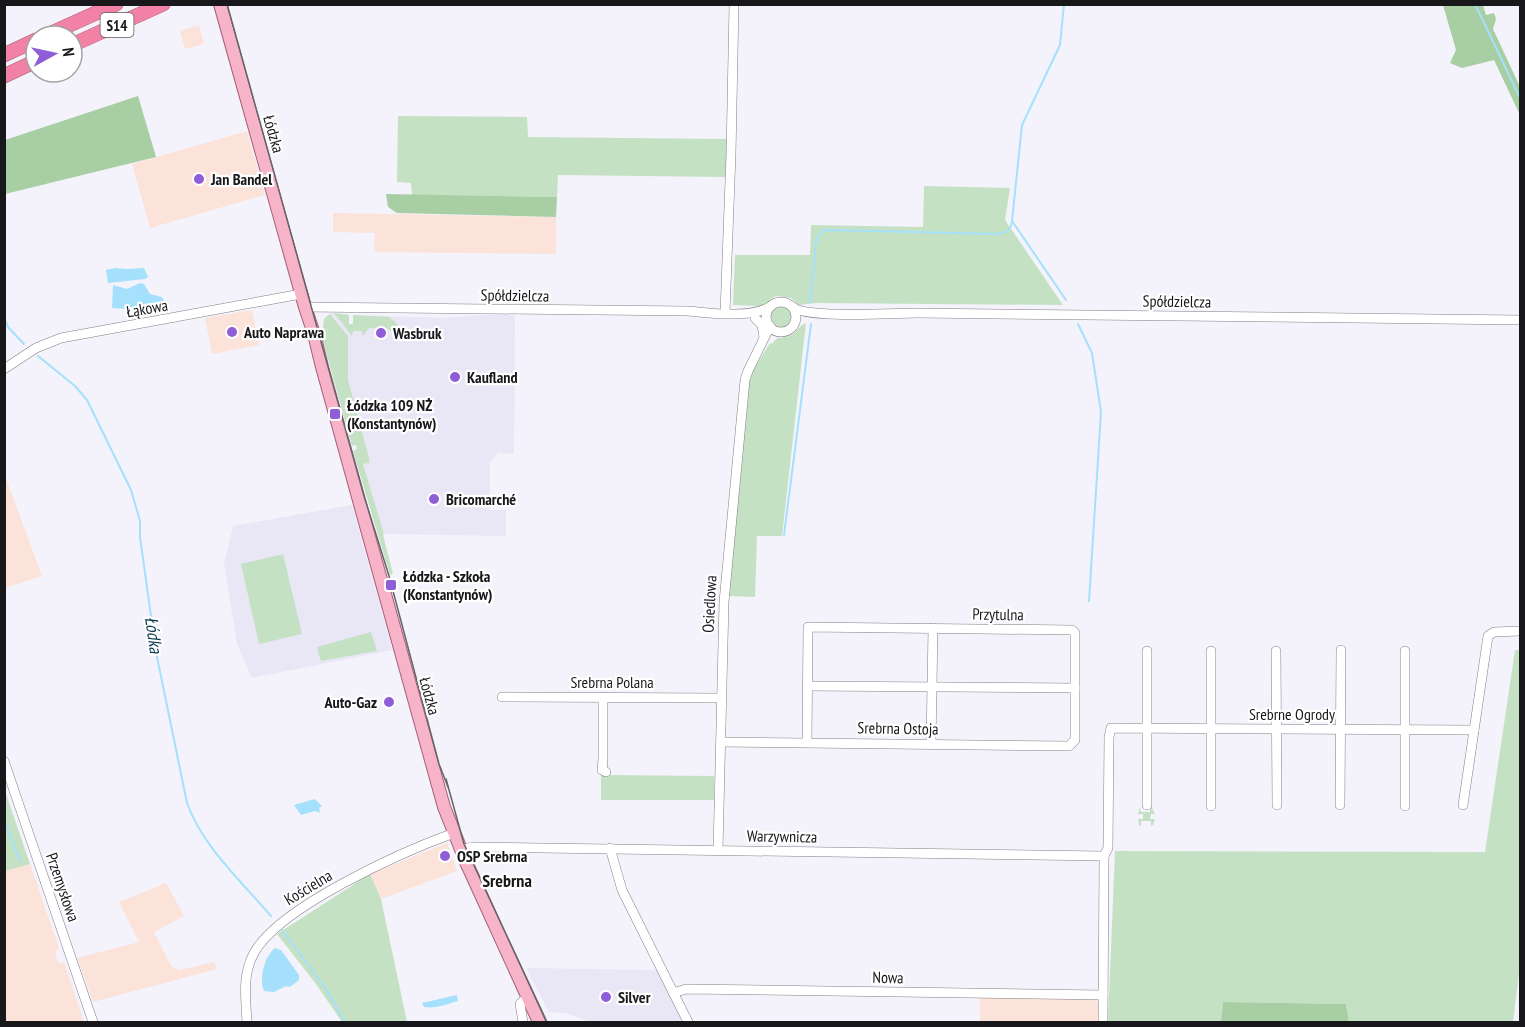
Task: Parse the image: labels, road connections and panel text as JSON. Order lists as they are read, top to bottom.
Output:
{
  "streets": {
    "highway": ["S14"],
    "main road": ["Łódzka"],
    "street": [
      "Spółdzielcza",
      "Łąkowa",
      "Osiedlowa",
      "Przytulna",
      "Srebrna Polana",
      "Srebrne Ogrody",
      "Srebrna Ostoja",
      "Warzywnicza",
      "Przemysłowa",
      "Kościelna",
      "Nowa"
    ]
  },
  "crossings": [
    ["Łódzka", "Spółdzielcza"],
    ["Łódzka", "Łąkowa"],
    ["Łódzka", "Warzywnicza"],
    ["Łódzka", "Kościelna"],
    ["Osiedlowa", "Srebrna Polana"],
    ["Osiedlowa", "Srebrna Ostoja"],
    ["Osiedlowa", "Warzywnicza"],
    ["Przytulna", "Srebrna Ostoja"],
    ["Srebrne Ogrody", "Warzywnicza"]
  ],
  "districts": ["Srebrna"],
  "water": ["Łódka"],
  "places": {
    "other": [
      "Jan Bandel",
      "Auto Naprawa",
      "Wasbruk",
      "Kaufland",
      "Bricomarché",
      "Auto-Gaz",
      "OSP Srebrna",
      "Silver"
    ],
    "transit": ["Łódzka 109 NŻ (Konstantynów)", "Łódzka - Szkoła (Konstantynów)"]
  },
  "north": "right"
}
